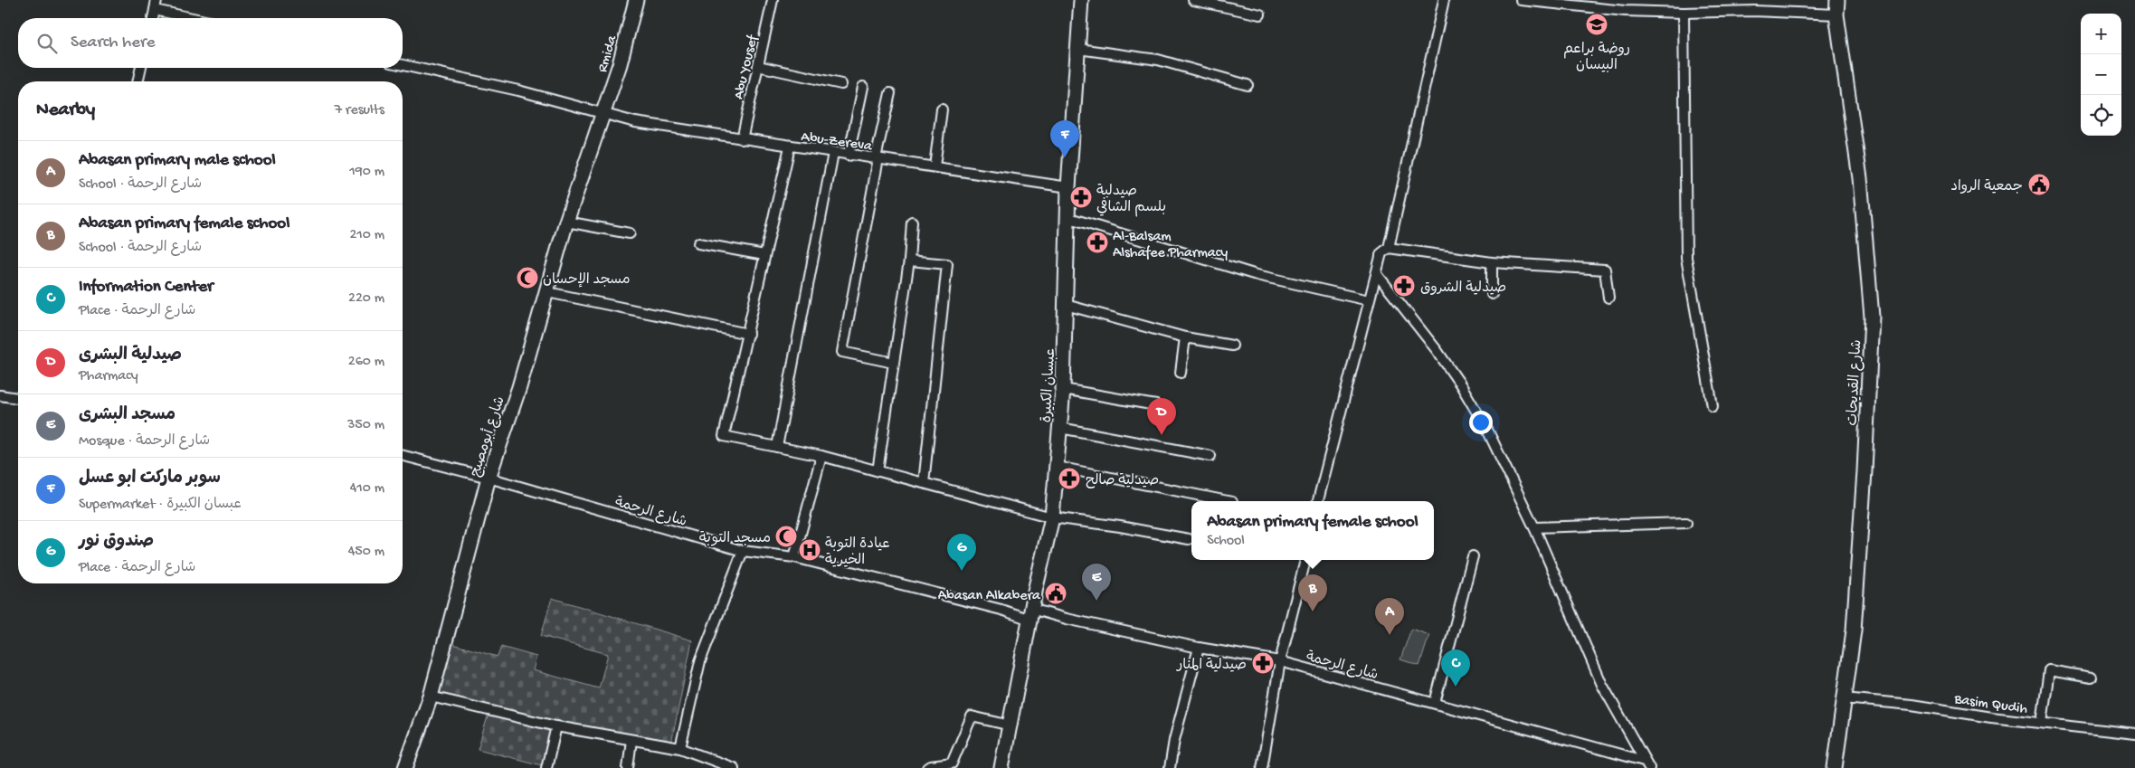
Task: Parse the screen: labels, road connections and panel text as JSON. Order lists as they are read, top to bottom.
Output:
{
  "streets": {
    "street": [
      "Rmida",
      "Abu Yousef",
      "Abu-Zereva",
      "شارع القديحات",
      "عبسان الكبيرة",
      "شارع أبومصبح",
      "شارع الرحمة",
      "Basim Qudih"
    ]
  },
  "crossings": [
    ["Rmida", "Abu-Zereva"],
    ["Rmida", "شارع أبومصبح"],
    ["Abu Yousef", "Abu-Zereva"],
    ["Abu-Zereva", "عبسان الكبيرة"],
    ["Abu-Zereva", "شارع أبومصبح"],
    ["شارع القديحات", "Basim Qudih"],
    ["عبسان الكبيرة", "شارع الرحمة"],
    ["شارع أبومصبح", "شارع الرحمة"]
  ],
  "places": {
    "school or university": ["روضة براعم البيسان"],
    "public building": ["جمعية الرواد", "Abasan Alkabera"],
    "pharmacy": [
      "صيدلية بلسم الشافي",
      "Al-Balsam Alshafee Pharmacy",
      "صيدلية الشروق",
      "صيدلية صالح",
      "صيدلية المنار"
    ],
    "mosque": ["مسجد الإحسان", "مسجد التوبة"],
    "hospital": ["عيادة التوبة الخيرية"]
  },
  "page": {
    "map_buttons": ["+", "−"],
    "search": "Search here",
    "heading": ["Nearby", "7 results"],
    "pins": [
      "F",
      "D",
      "G",
      "E",
      "B",
      "A",
      "C"
    ],
    "list": [
      {
        "mark": "A",
        "name": "Abasan primary male school",
        "note": "School · شارع الرحمة",
        "value": "190 m"
      },
      {
        "mark": "B",
        "name": "Abasan primary female school",
        "note": "School · شارع الرحمة",
        "value": "210 m"
      },
      {
        "mark": "C",
        "name": "Information Center",
        "note": "Place · شارع الرحمة",
        "value": "220 m"
      },
      {
        "mark": "D",
        "name": "صيدلية البشرى",
        "note": "Pharmacy",
        "value": "260 m"
      },
      {
        "mark": "E",
        "name": "مسجد البشرى",
        "note": "Mosque · شارع الرحمة",
        "value": "350 m"
      },
      {
        "mark": "F",
        "name": "سوبر ماركت ابو عسل",
        "note": "Supermarket · عبسان الكبيرة",
        "value": "410 m"
      },
      {
        "mark": "G",
        "name": "صندوق نور",
        "note": "Place · شارع الرحمة",
        "value": "450 m"
      }
    ],
    "popup": ["Abasan primary female school", "School"]
  }
}
